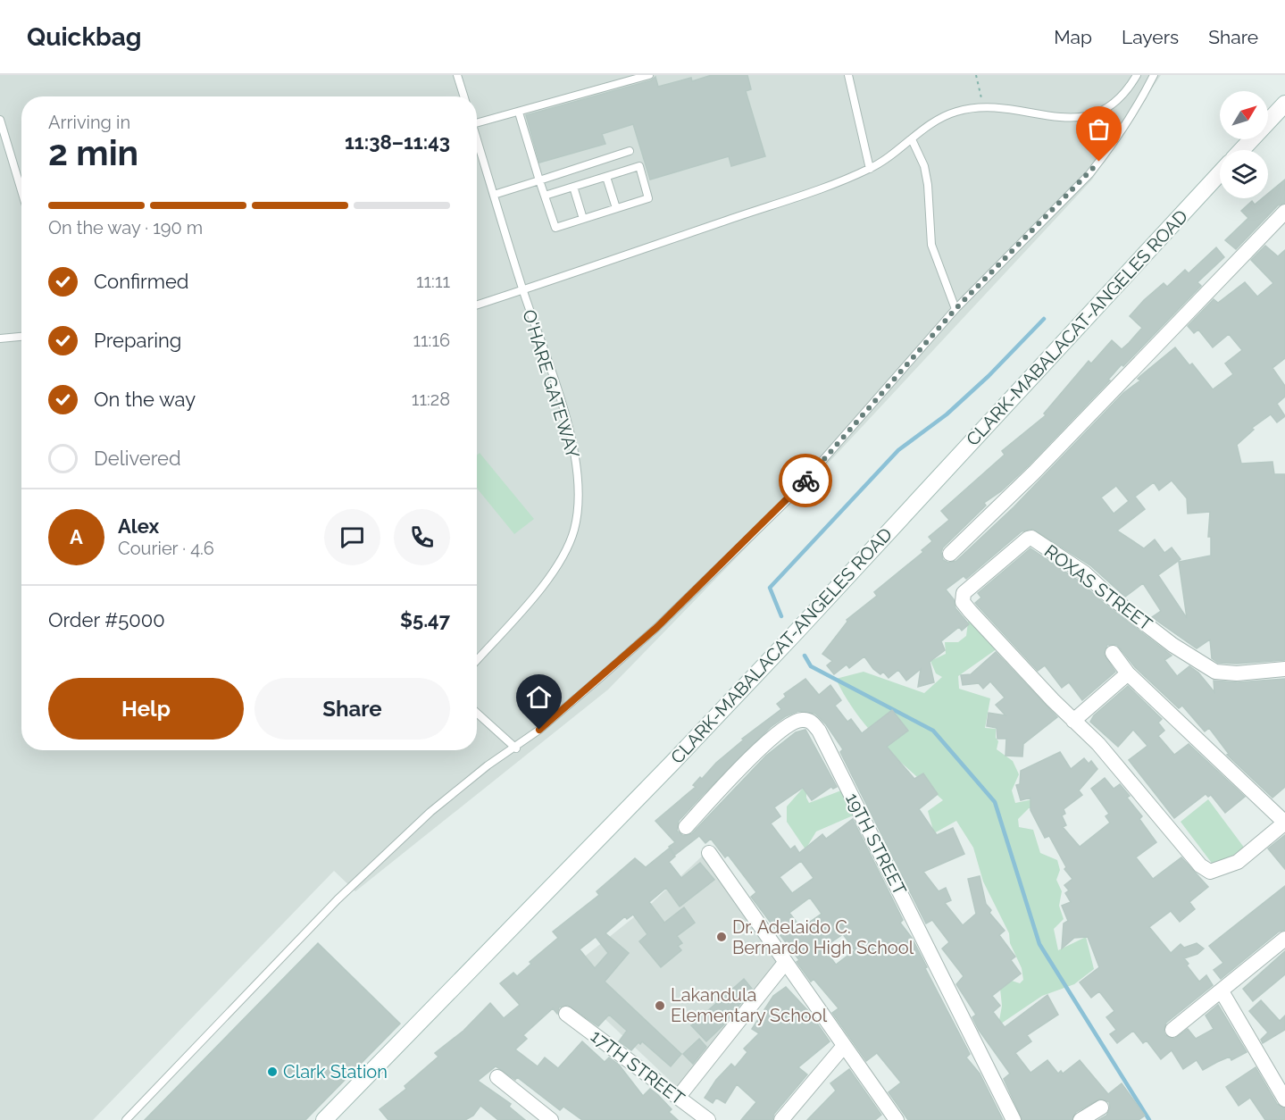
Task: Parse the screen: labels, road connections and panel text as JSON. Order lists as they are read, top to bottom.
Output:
{
  "streets": {
    "main road": ["CLARK-MABALACAT-ANGELES ROAD"],
    "street": ["ROXAS STREET", "19TH STREET", "17TH STREET"],
    "lane": ["O'HARE GATEWAY"]
  },
  "places": ["Dr. Adelaido C. Bernardo High School", "Lakandula Elementary School", "Clark Station"],
  "north": "top right",
  "page": {
    "header": "Quickbag",
    "nav": ["Map", "Layers", "Share"],
    "heading": ["2 min", "Arriving in", "11:38–11:43"],
    "panel": [
      "Alex",
      "Courier · 4.6",
      "Order #5000",
      "$5.47"
    ],
    "bar": "On the way · 190 m",
    "list": [
      ["Confirmed", "11:11"],
      ["Preparing", "11:16"],
      ["On the way", "11:28"],
      "Delivered"
    ],
    "round": "A",
    "buttons": ["Help", "Share"]
  }
}
